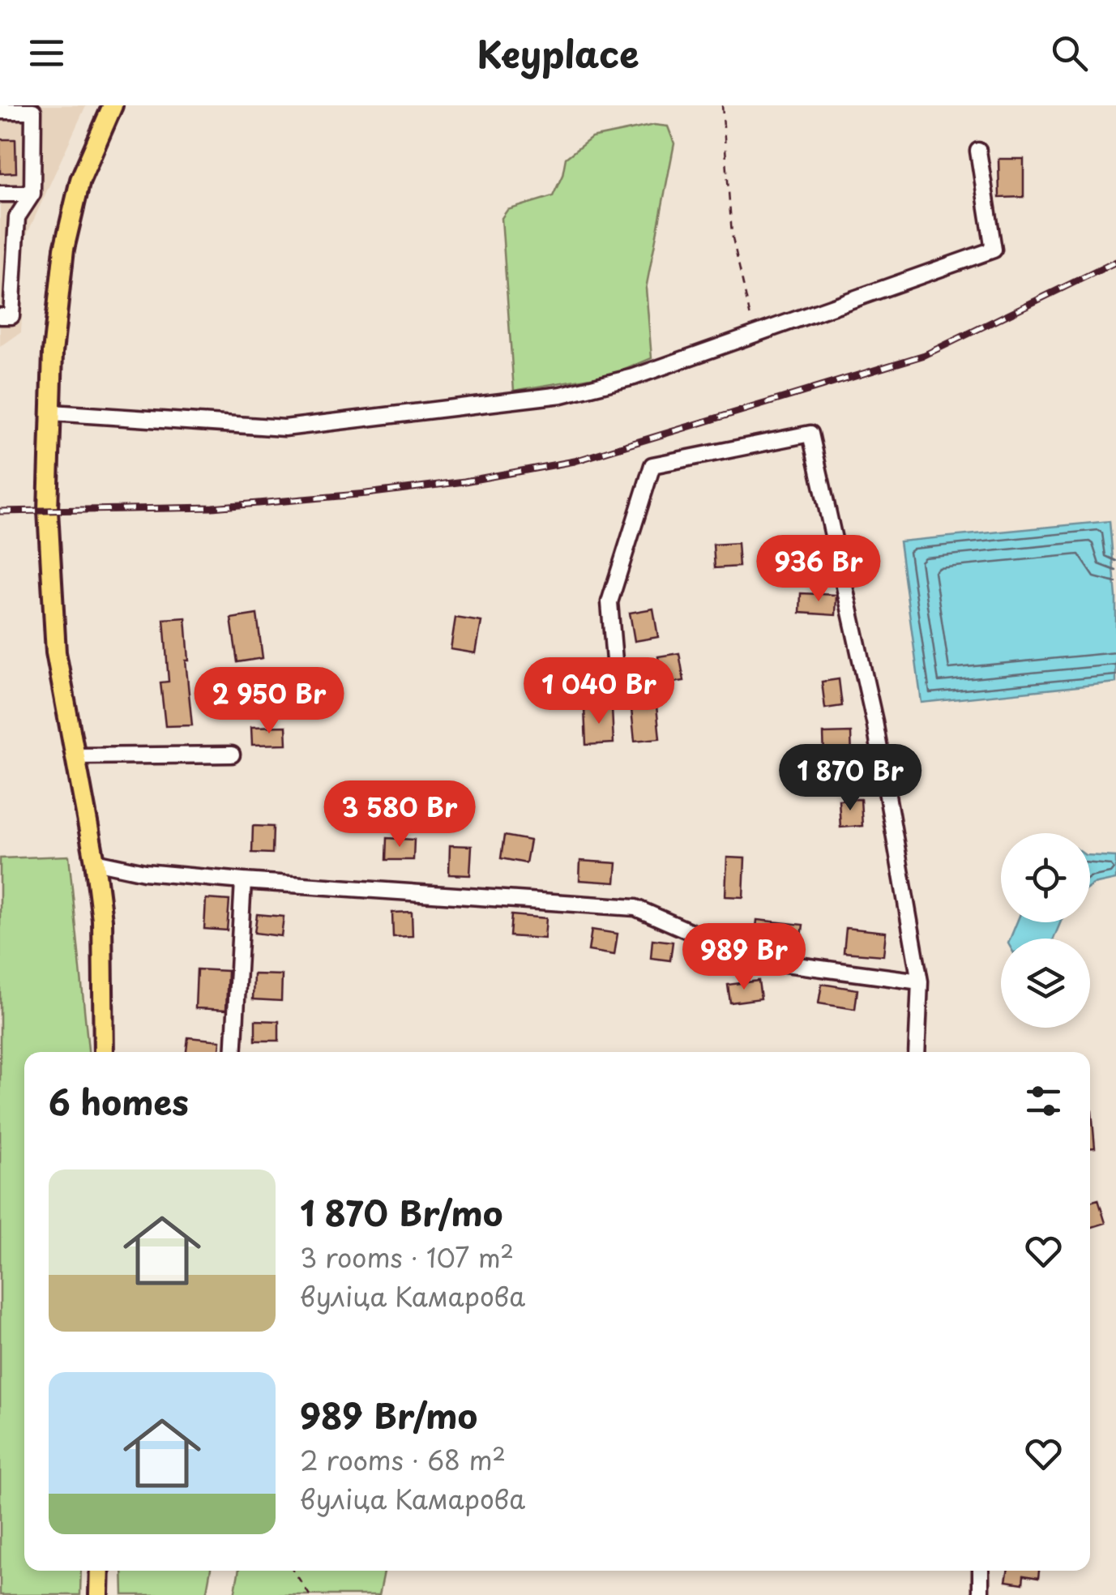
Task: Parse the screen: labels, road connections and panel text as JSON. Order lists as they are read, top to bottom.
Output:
{
  "page": {
    "header": "Keyplace",
    "price": [
      "936 Br",
      "1 040 Br",
      "2 950 Br",
      "1 870 Br",
      "3 580 Br",
      "989 Br"
    ],
    "heading": "6 homes",
    "list": [
      {
        "name": "1 870 Br/mo",
        "note": "3 rooms · 107 m² · вуліца Камарова"
      },
      {
        "name": "989 Br/mo",
        "note": "2 rooms · 68 m² · вуліца Камарова"
      }
    ]
  }
}
